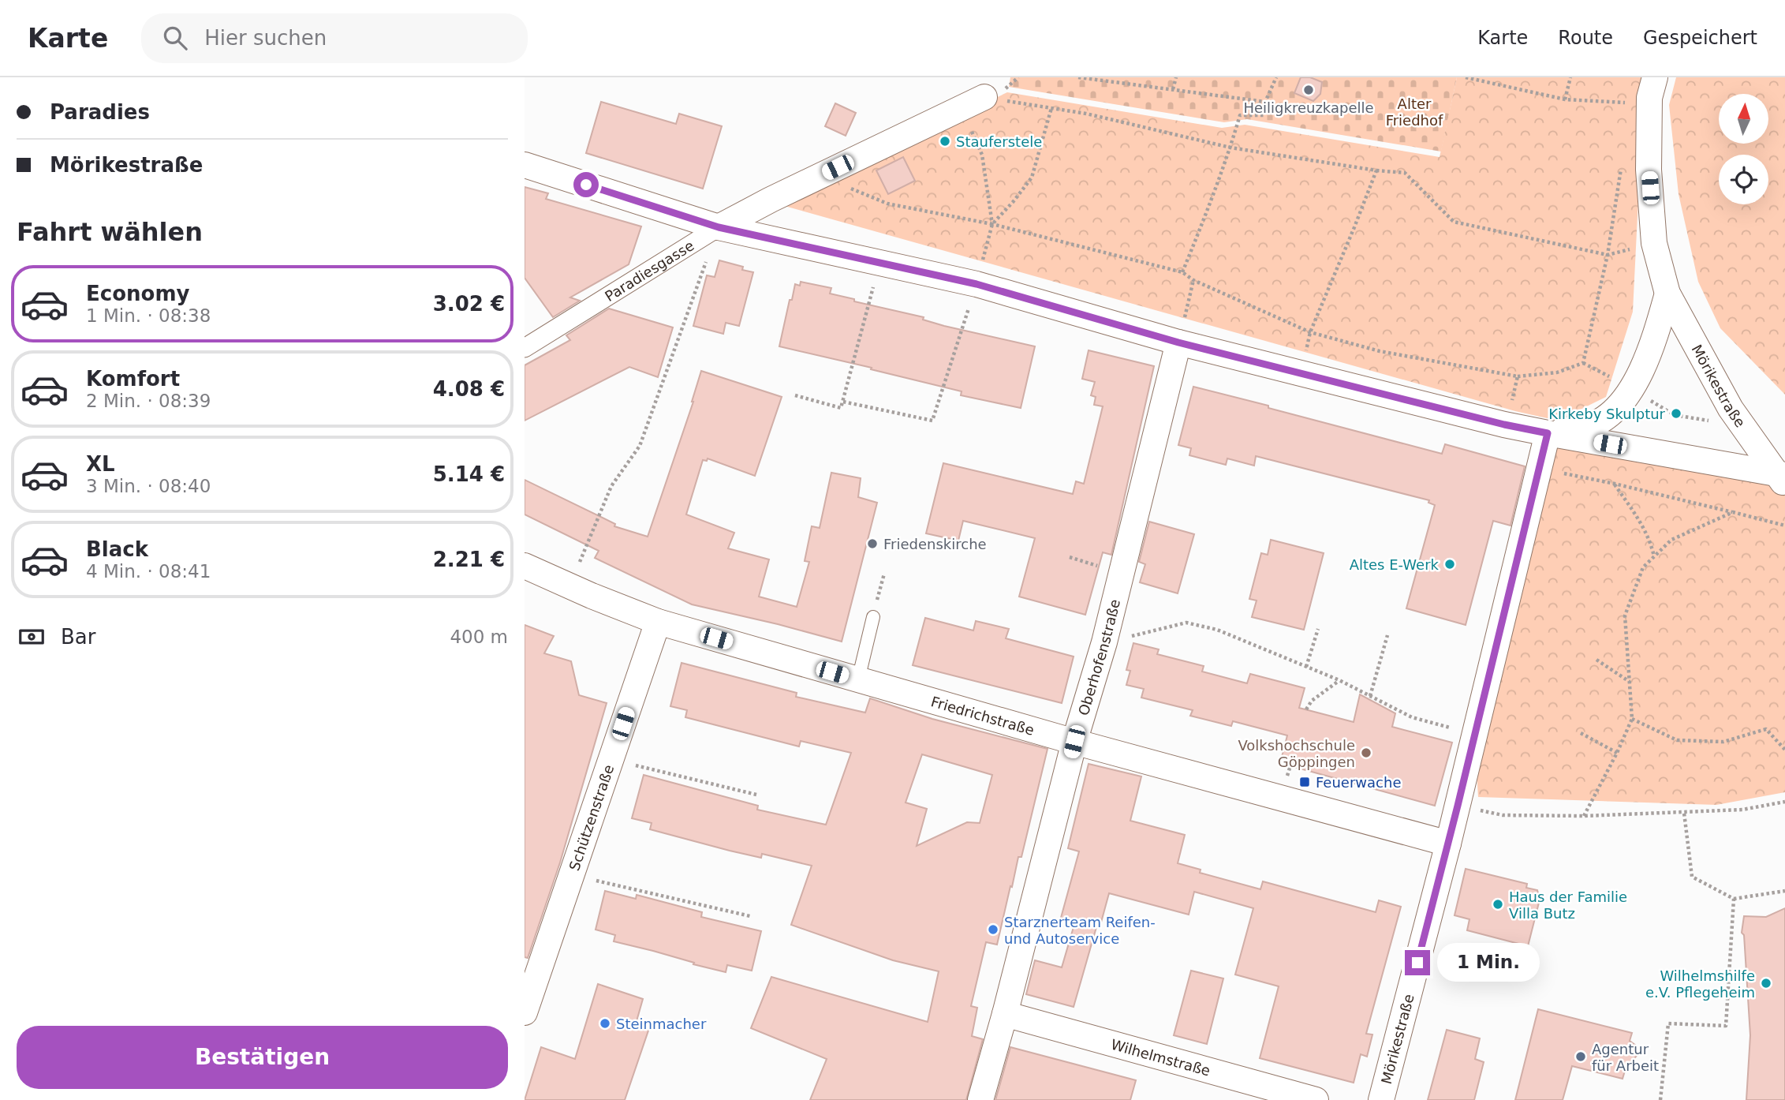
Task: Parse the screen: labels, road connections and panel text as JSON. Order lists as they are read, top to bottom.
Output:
{
  "streets": {
    "street": [
      "Paradiesgasse",
      "Mörikestraße",
      "Oberhofenstraße",
      "Friedrichstraße",
      "Schützenstraße",
      "Wilhelmstraße"
    ]
  },
  "crossings": [
    ["Mörikestraße", "Friedrichstraße"],
    ["Oberhofenstraße", "Friedrichstraße"],
    ["Oberhofenstraße", "Wilhelmstraße"],
    ["Friedrichstraße", "Schützenstraße"]
  ],
  "parks": ["Alter Friedhof"],
  "places": {
    "other": [
      "Heiligkreuzkapelle",
      "Stauferstele",
      "Kirkeby Skulptur",
      "Friedenskirche",
      "Altes E-Werk",
      "Volkshochschule Göppingen",
      "Haus der Familie Villa Butz",
      "Starznerteam Reifen- und Autoservice",
      "Wilhelmshilfe e.V. Pflegeheim",
      "Steinmacher",
      "Agentur für Arbeit"
    ],
    "transit": ["Feuerwache"]
  },
  "north": "top",
  "page": {
    "header": "Karte",
    "search": "Hier suchen",
    "nav": ["Karte", "Route", "Gespeichert"],
    "banner": ["Paradies", "Mörikestraße"],
    "heading": "Fahrt wählen",
    "list": [
      {
        "name": "Economy",
        "note": "1 Min. · 08:38",
        "value": "3.02 €"
      },
      {
        "name": "Komfort",
        "note": "2 Min. · 08:39",
        "value": "4.08 €"
      },
      {
        "name": "XL",
        "note": "3 Min. · 08:40",
        "value": "5.14 €"
      },
      {
        "name": "Black",
        "note": "4 Min. · 08:41",
        "value": "2.21 €"
      }
    ],
    "pay": ["Bar", "400 m"],
    "bubble": "1 Min.",
    "buttons": "Bestätigen"
  }
}
